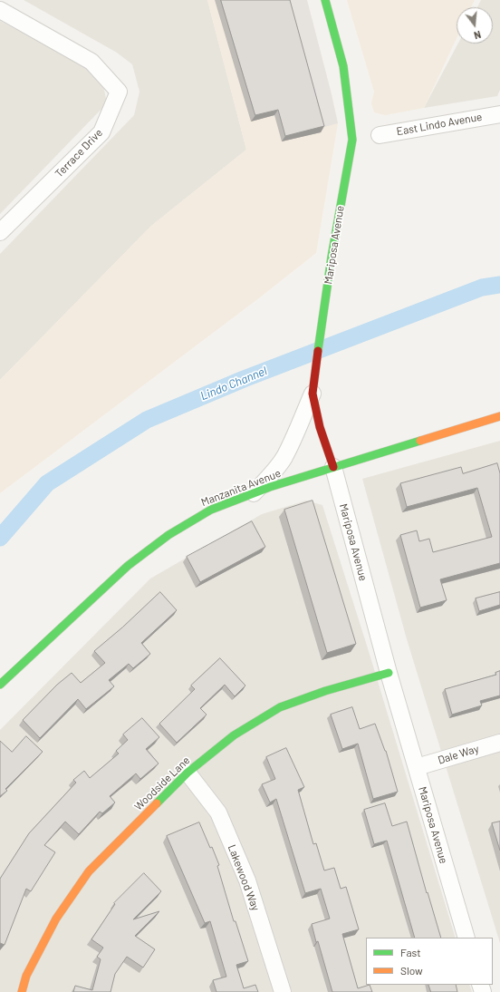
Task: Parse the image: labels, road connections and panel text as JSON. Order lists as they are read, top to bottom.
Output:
{
  "streets": {
    "street": [
      "East Lindo Avenue",
      "Terrace Drive",
      "Mariposa Avenue",
      "Manzanita Avenue",
      "Dale Way",
      "Woodside Lane",
      "Lakewood Way"
    ]
  },
  "crossings": [
    ["Mariposa Avenue", "Manzanita Avenue"],
    ["Mariposa Avenue", "Dale Way"],
    ["Mariposa Avenue", "Woodside Lane"],
    ["Woodside Lane", "Lakewood Way"]
  ],
  "water": ["Lindo Channel"],
  "legend": ["Fast", "Slow"],
  "north": "bottom"
}
